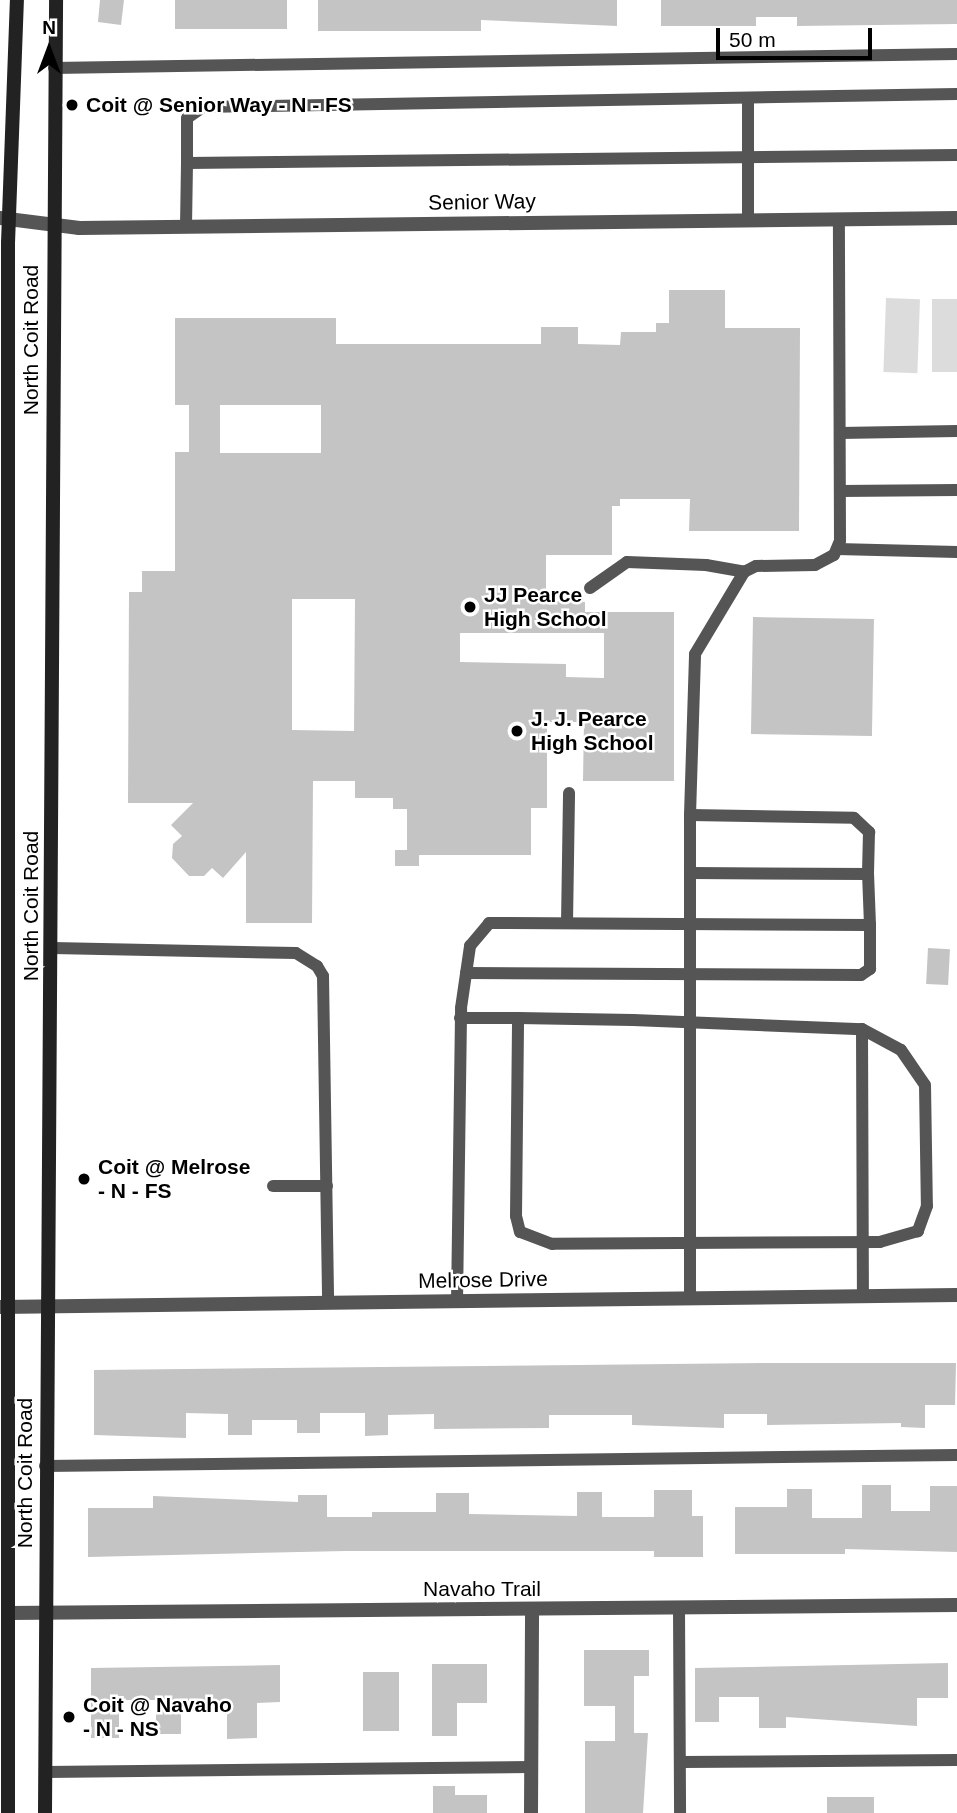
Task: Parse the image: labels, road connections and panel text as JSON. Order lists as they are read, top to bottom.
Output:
{
  "streets": {
    "main road": ["North Coit Road"],
    "street": ["Senior Way", "Melrose Drive", "Navaho Trail"]
  },
  "crossings": [
    ["Senior Way", "North Coit Road"],
    ["North Coit Road", "Melrose Drive"],
    ["North Coit Road", "Navaho Trail"]
  ],
  "places": [
    "Coit @ Senior Way - N - FS",
    "JJ Pearce High School",
    "J. J. Pearce High School",
    "Coit @ Melrose - N - FS",
    "Coit @ Navaho - N - NS"
  ],
  "scale_bar": "50 m",
  "north": "top"
}
